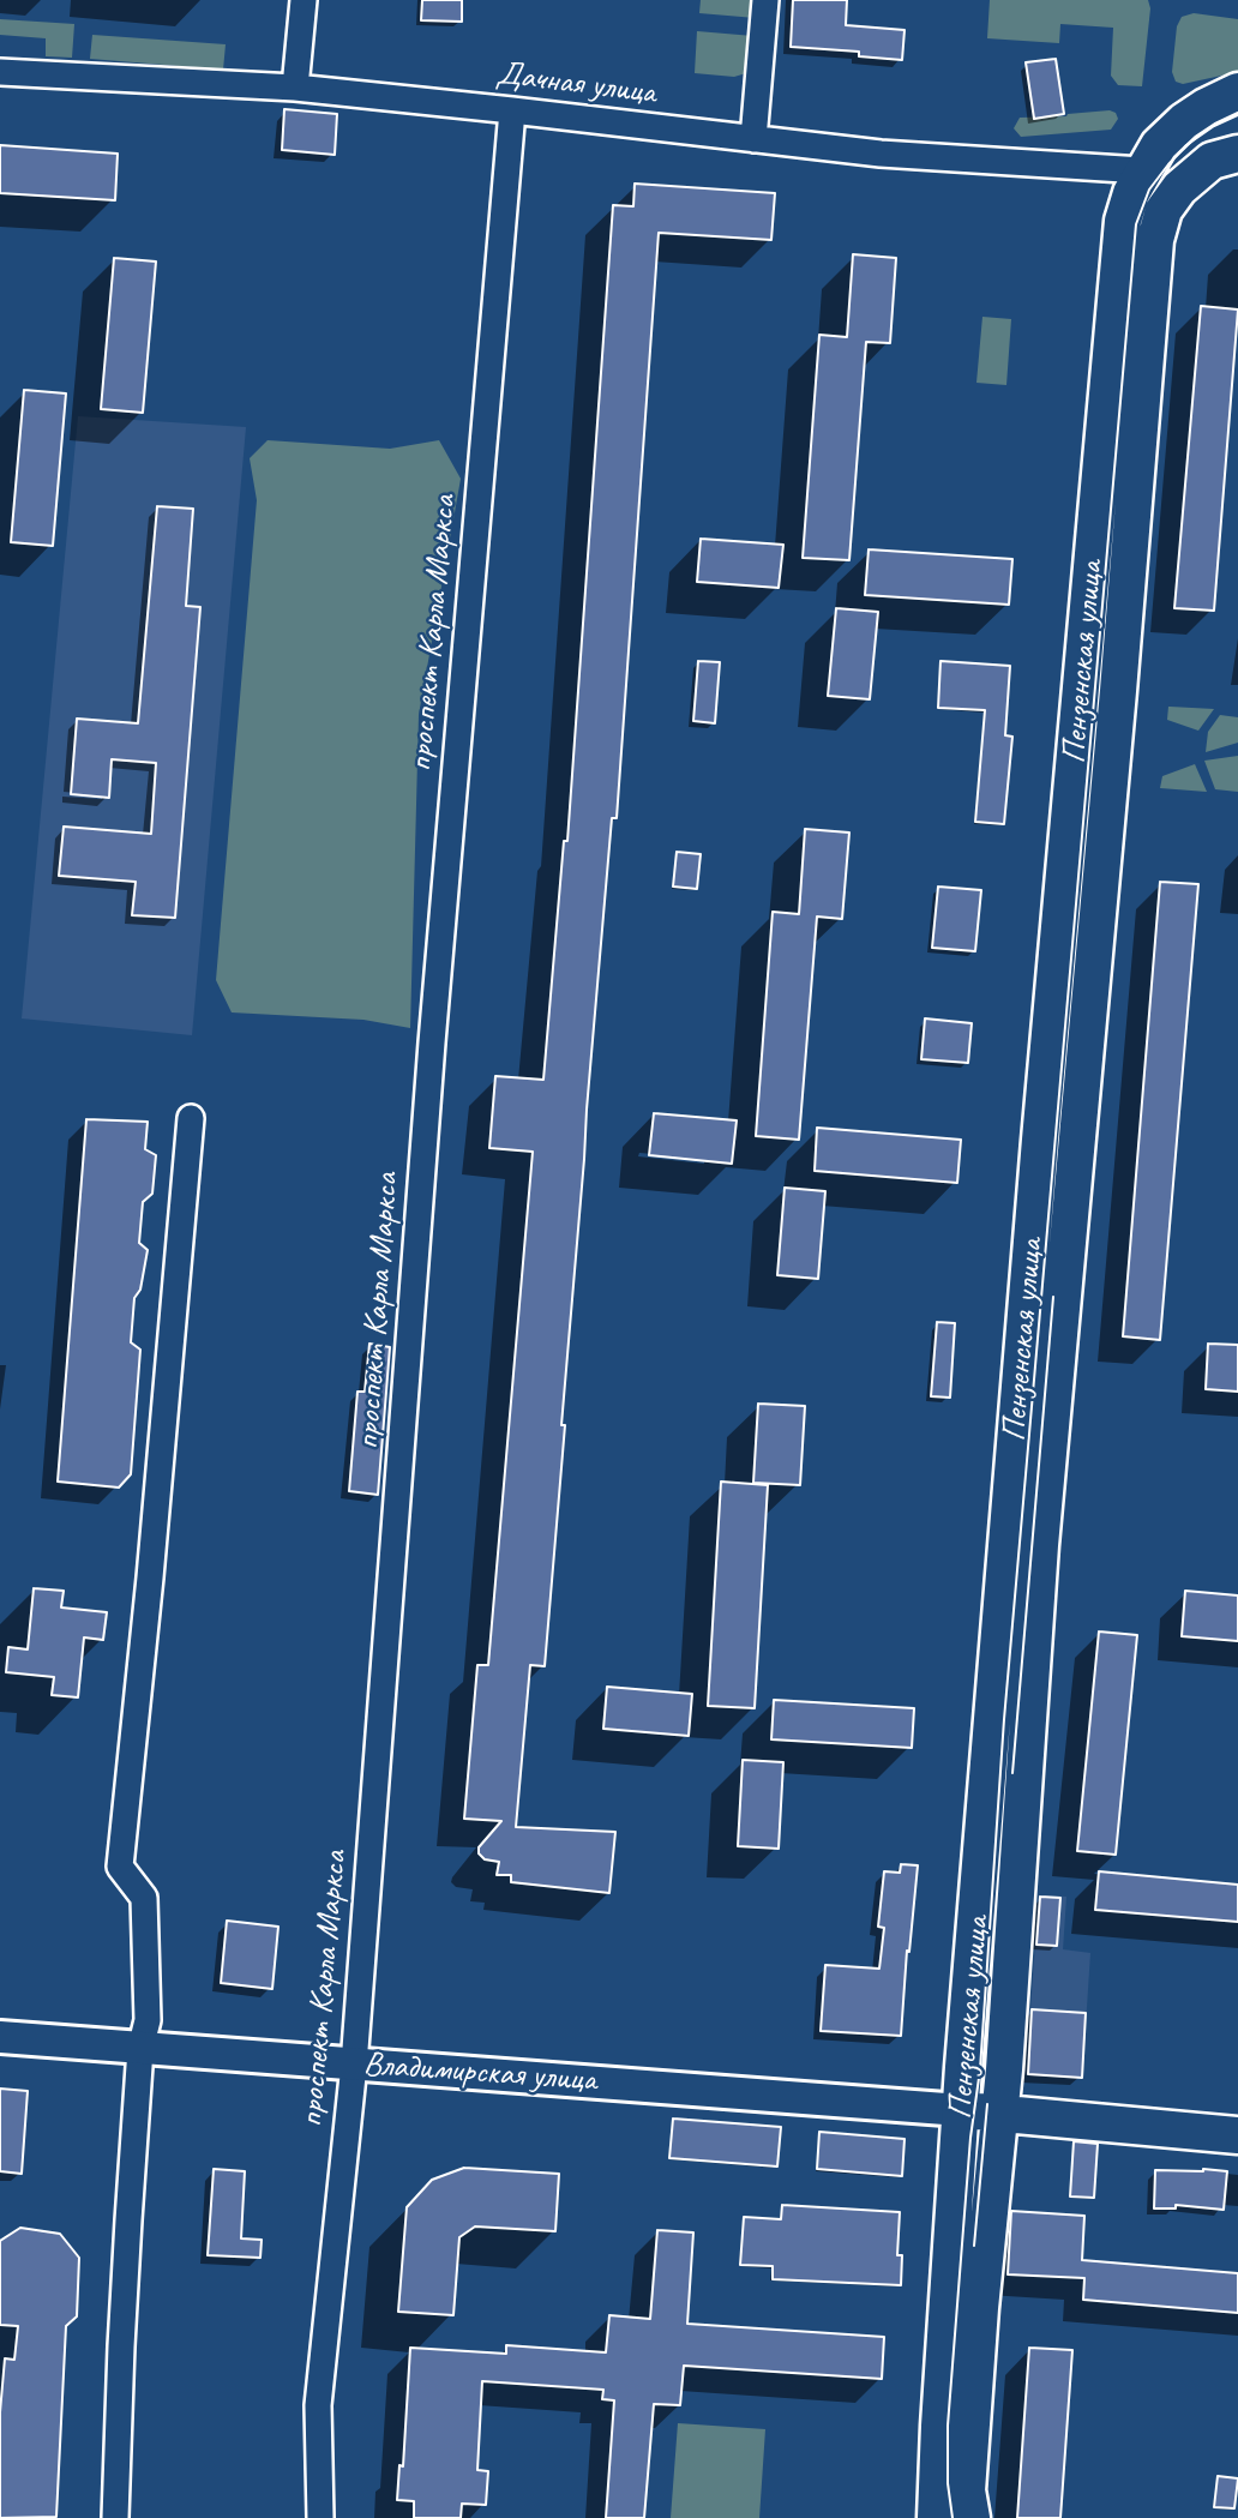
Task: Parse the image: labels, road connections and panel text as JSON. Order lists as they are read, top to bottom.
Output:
{
  "streets": {
    "main road": ["Пензенская улица"],
    "street": ["Дачная улица", "проспект Карла Маркса", "Владимирская улица"]
  },
  "crossings": [
    ["Дачная улица", "проспект Карла Маркса"],
    ["Дачная улица", "Пензенская улица"],
    ["проспект Карла Маркса", "Владимирская улица"],
    ["Пензенская улица", "Владимирская улица"]
  ]
}
